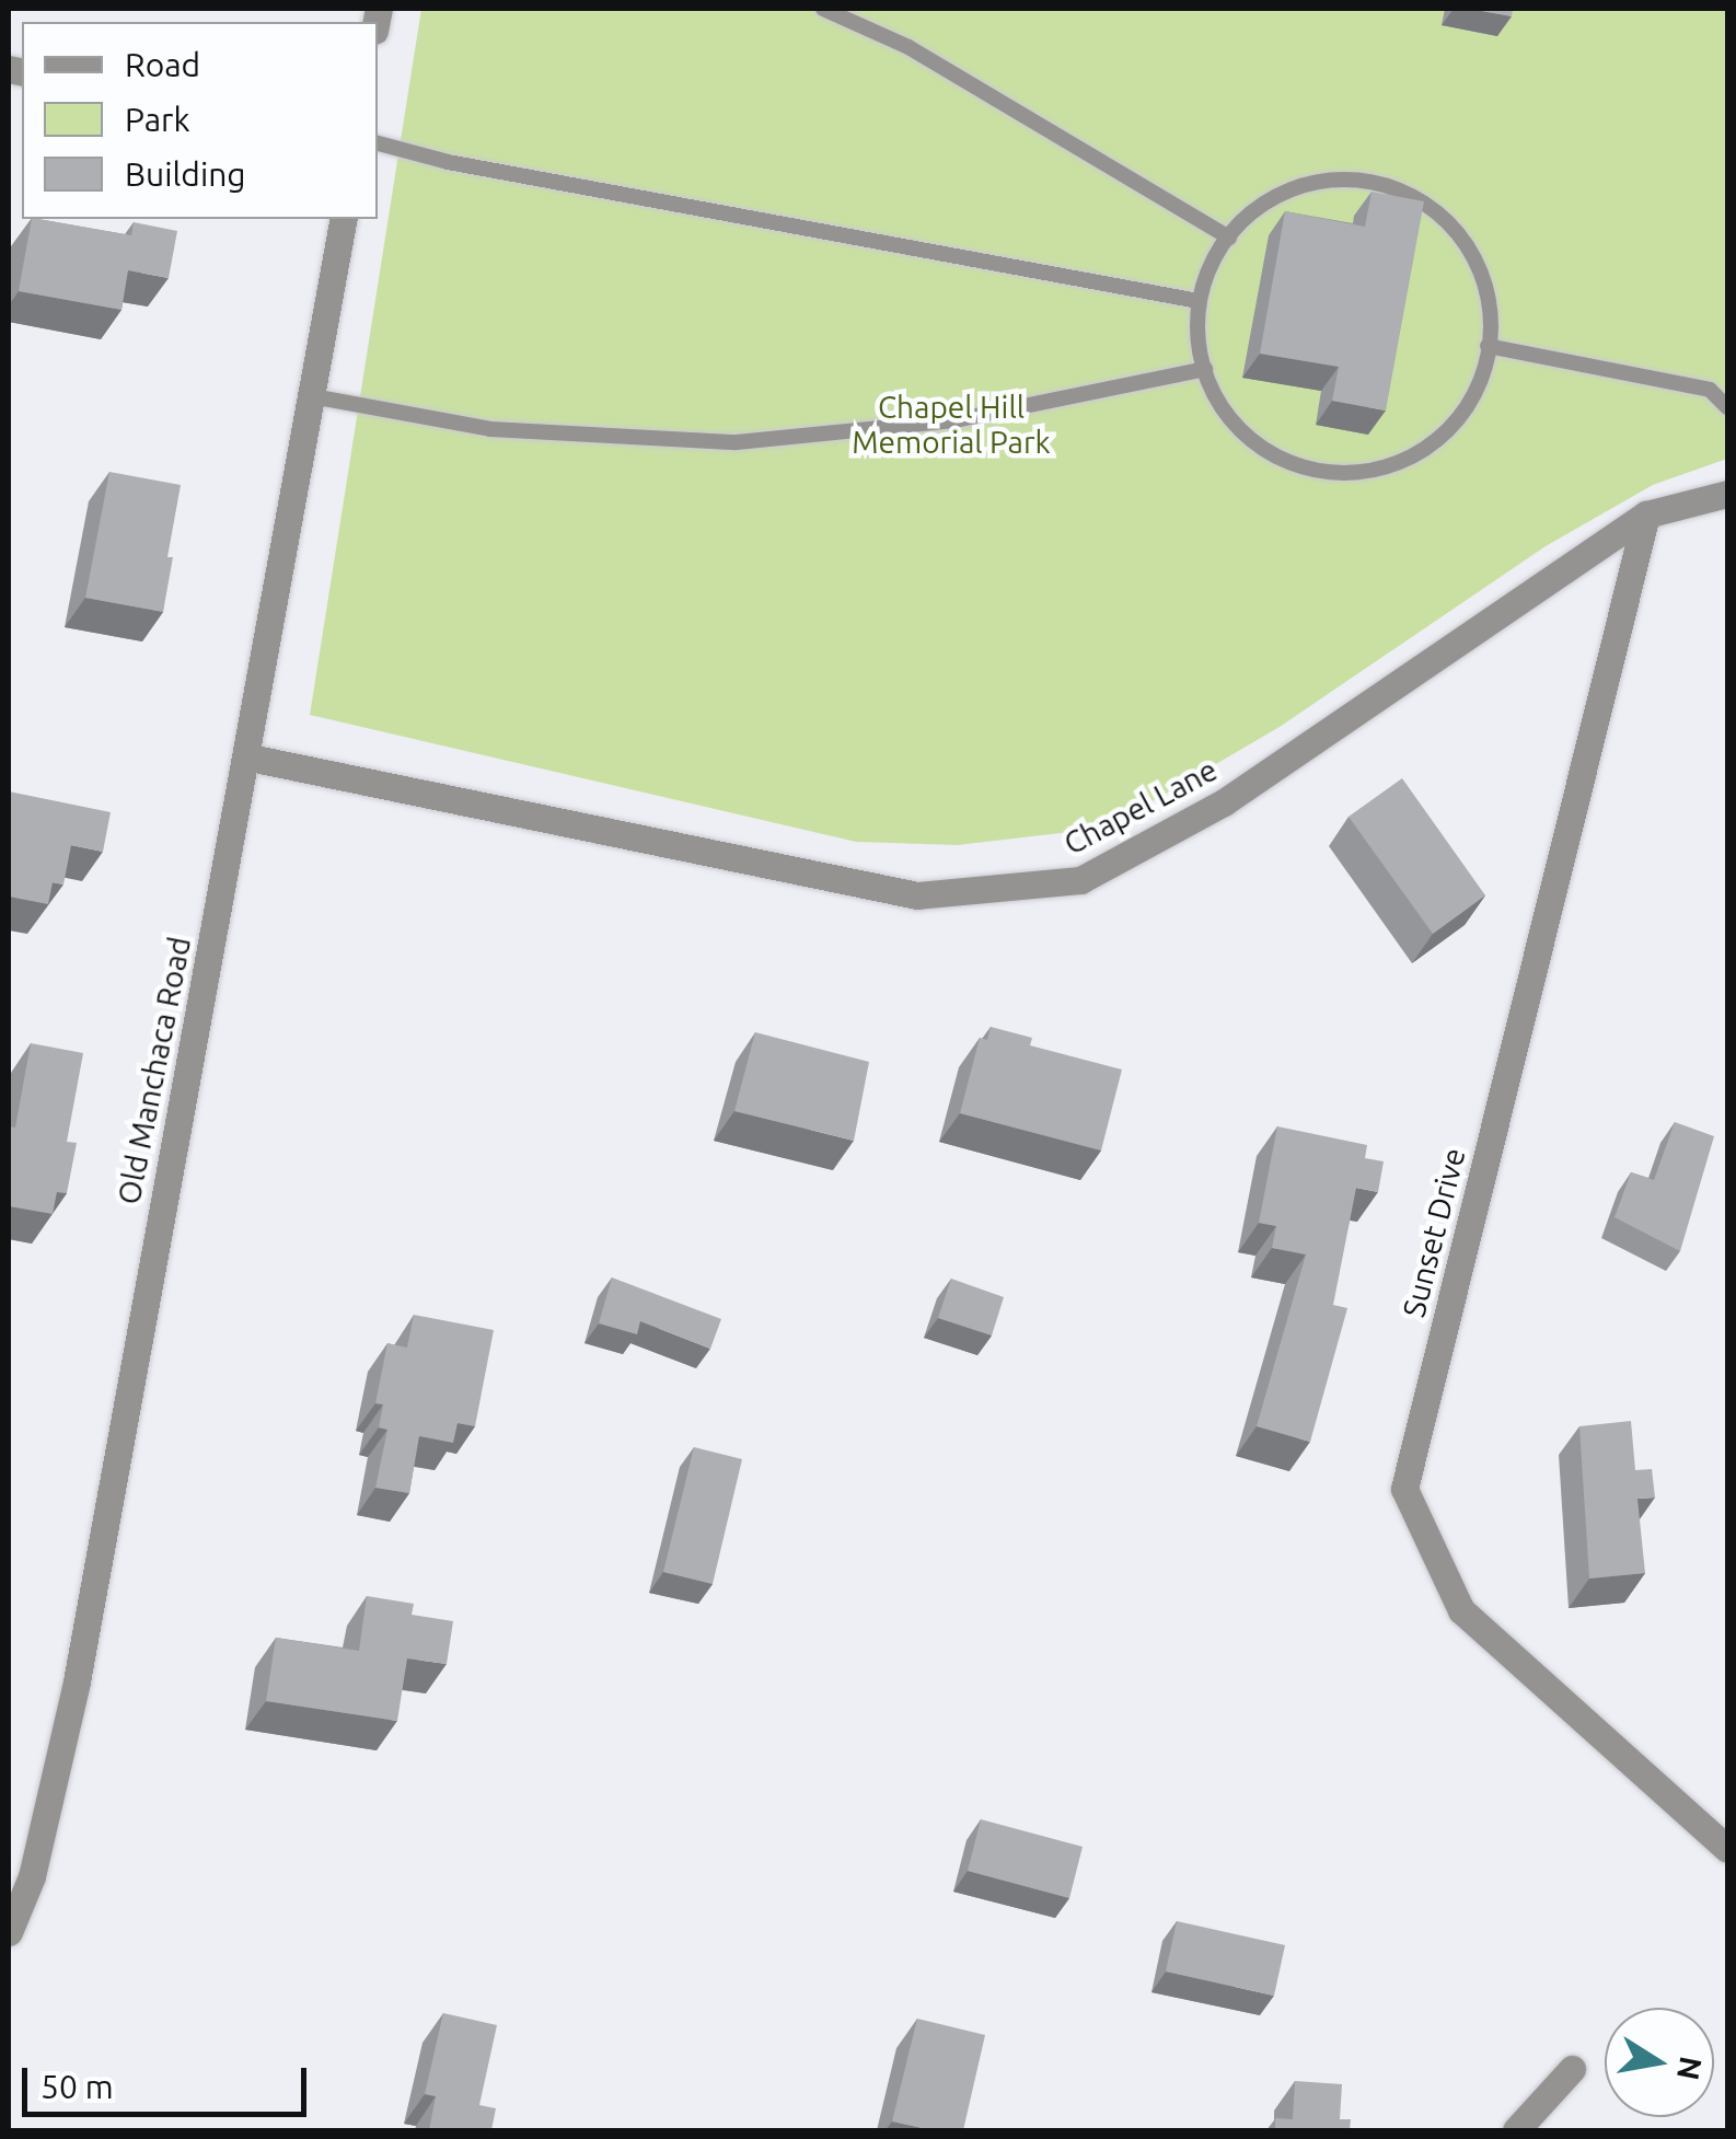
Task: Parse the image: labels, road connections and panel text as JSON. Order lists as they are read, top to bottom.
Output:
{
  "streets": {
    "street": ["Chapel Lane", "Old Manchaca Road", "Sunset Drive"]
  },
  "crossings": [
    ["Chapel Lane", "Old Manchaca Road"],
    ["Chapel Lane", "Sunset Drive"]
  ],
  "parks": ["Chapel Hill Memorial Park"],
  "legend": ["Road", "Park", "Building"],
  "scale_bar": "50 m",
  "north": "right"
}
